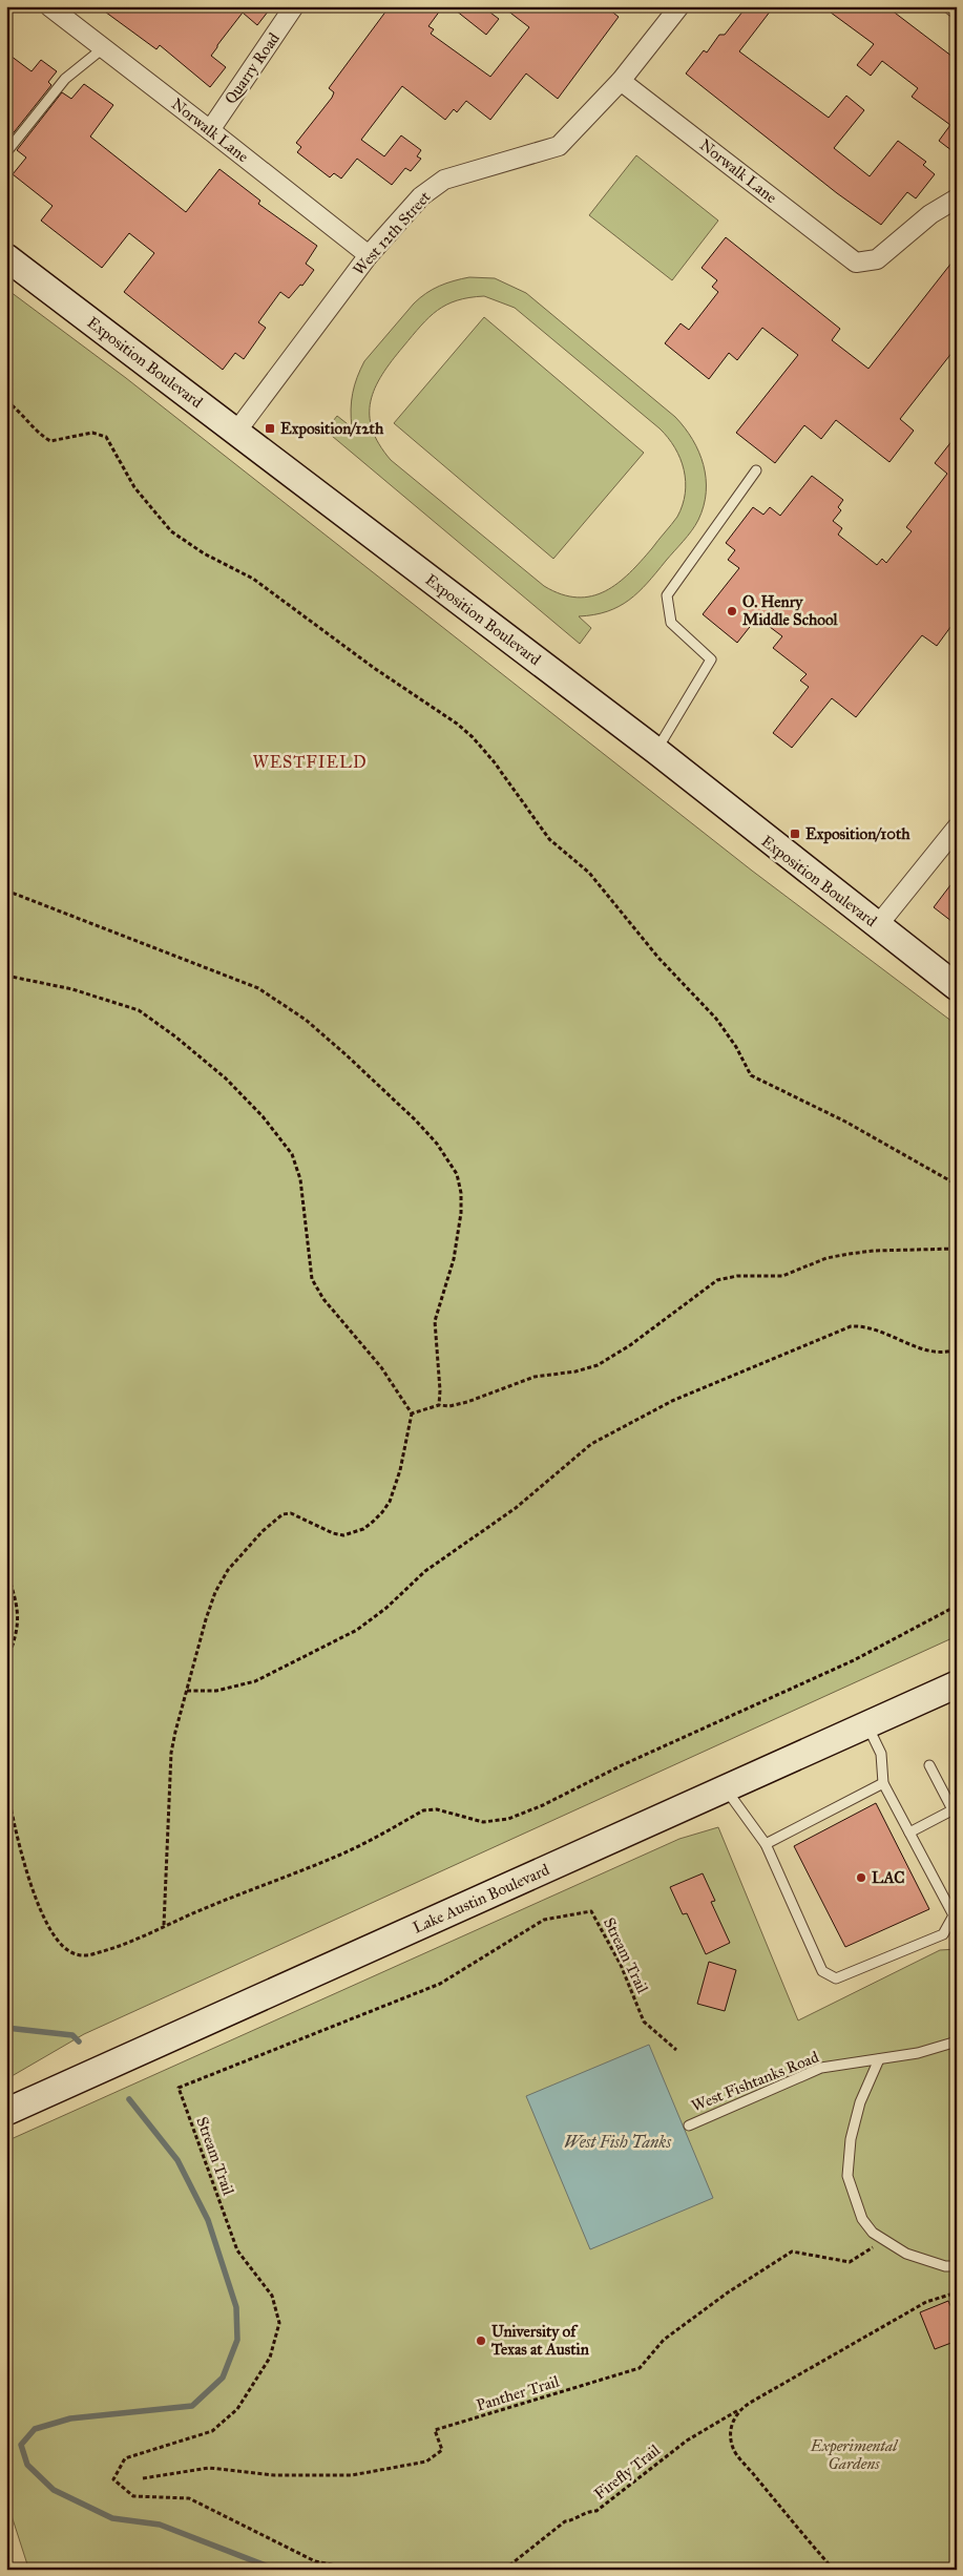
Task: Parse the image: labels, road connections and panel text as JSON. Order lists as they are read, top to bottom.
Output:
{
  "streets": {
    "street": [
      "Quarry Road",
      "Norwalk Lane",
      "West 12th Street",
      "Exposition Boulevard",
      "Lake Austin Boulevard"
    ],
    "lane": ["West Fishtanks Road"],
    "path": ["Stream Trail", "Panther Trail", "Firefly Trail"]
  },
  "crossings": [
    ["Quarry Road", "Norwalk Lane"],
    ["Norwalk Lane", "West 12th Street"],
    ["West 12th Street", "Exposition Boulevard"]
  ],
  "districts": ["WESTFIELD"],
  "water": ["West Fish Tanks"],
  "parks": ["Experimental Gardens"],
  "places": {
    "transit": ["Exposition/12th", "Exposition/10th"],
    "other": ["O. Henry Middle School", "LAC", "University of Texas at Austin"]
  }
}
